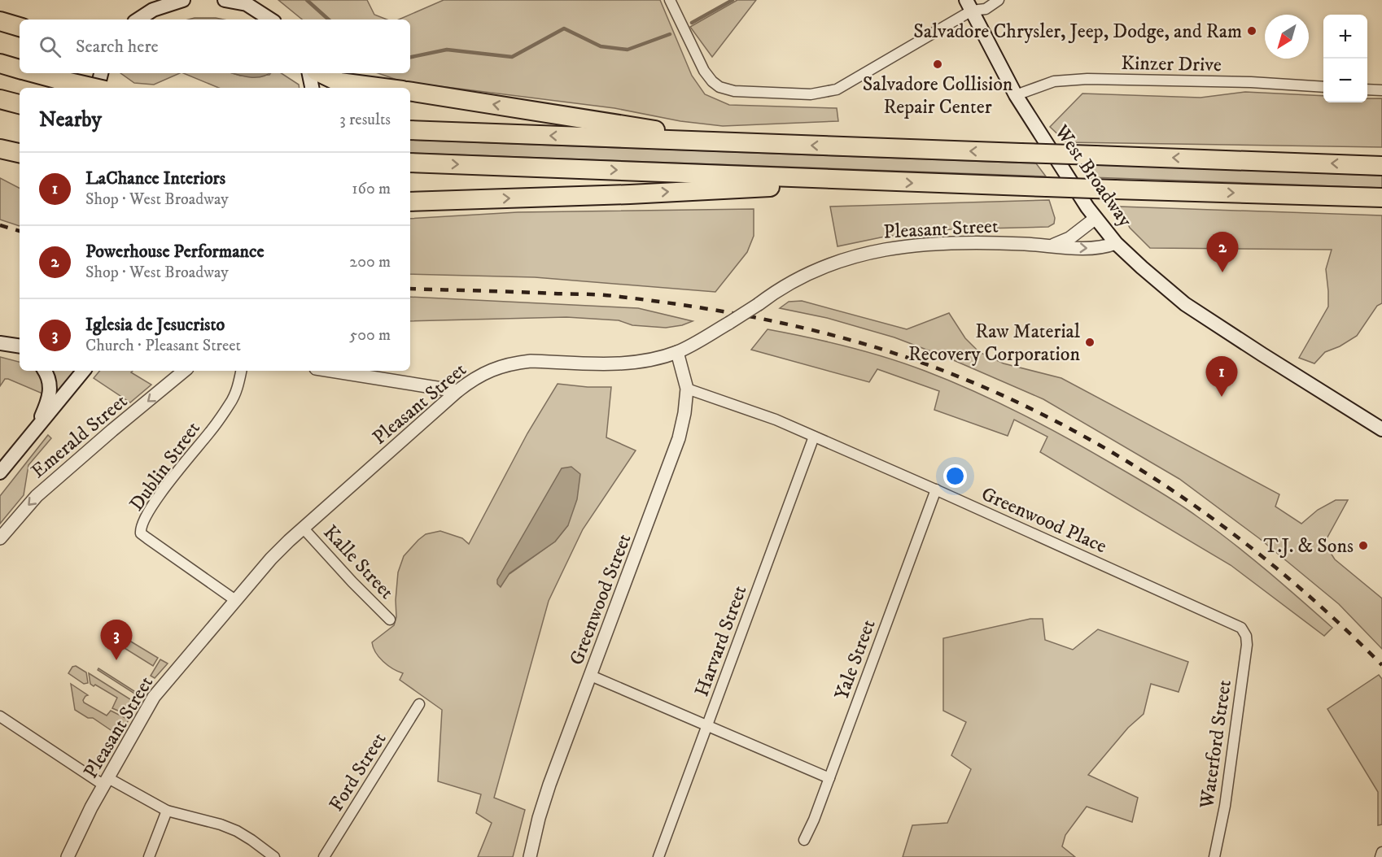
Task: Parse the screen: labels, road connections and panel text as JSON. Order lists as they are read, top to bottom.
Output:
{
  "streets": {
    "main road": ["West Broadway"],
    "street": [
      "Kinzer Drive",
      "Pleasant Street",
      "Emerald Street",
      "Dublin Street",
      "Greenwood Place",
      "Kalle Street",
      "Greenwood Street",
      "Harvard Street",
      "Yale Street",
      "Waterford Street",
      "Ford Street"
    ]
  },
  "crossings": [
    ["Kinzer Drive", "West Broadway"],
    ["West Broadway", "Pleasant Street"],
    ["Pleasant Street", "Dublin Street"],
    ["Pleasant Street", "Kalle Street"],
    ["Pleasant Street", "Greenwood Street"],
    ["Greenwood Place", "Greenwood Street"],
    ["Greenwood Place", "Harvard Street"],
    ["Greenwood Place", "Yale Street"],
    ["Greenwood Place", "Waterford Street"]
  ],
  "one_way": ["Emerald Street"],
  "places": [
    "Salvadore Chrysler, Jeep, Dodge, and Ram",
    "Salvadore Collision Repair Center",
    "Raw Material Recovery Corporation",
    "T.J. & Sons"
  ],
  "north": "bottom left",
  "page": {
    "map_buttons": ["+", "−"],
    "search": "Search here",
    "heading": ["Nearby", "3 results"],
    "list": [
      {
        "mark": "1",
        "name": "LaChance Interiors",
        "note": "Shop · West Broadway",
        "value": "160 m"
      },
      {
        "mark": "2",
        "name": "Powerhouse Performance",
        "note": "Shop · West Broadway",
        "value": "200 m"
      },
      {
        "mark": "3",
        "name": "Iglesia de Jesucristo",
        "note": "Church · Pleasant Street",
        "value": "500 m"
      }
    ],
    "pins": ["2", "1", "3"]
  }
}
